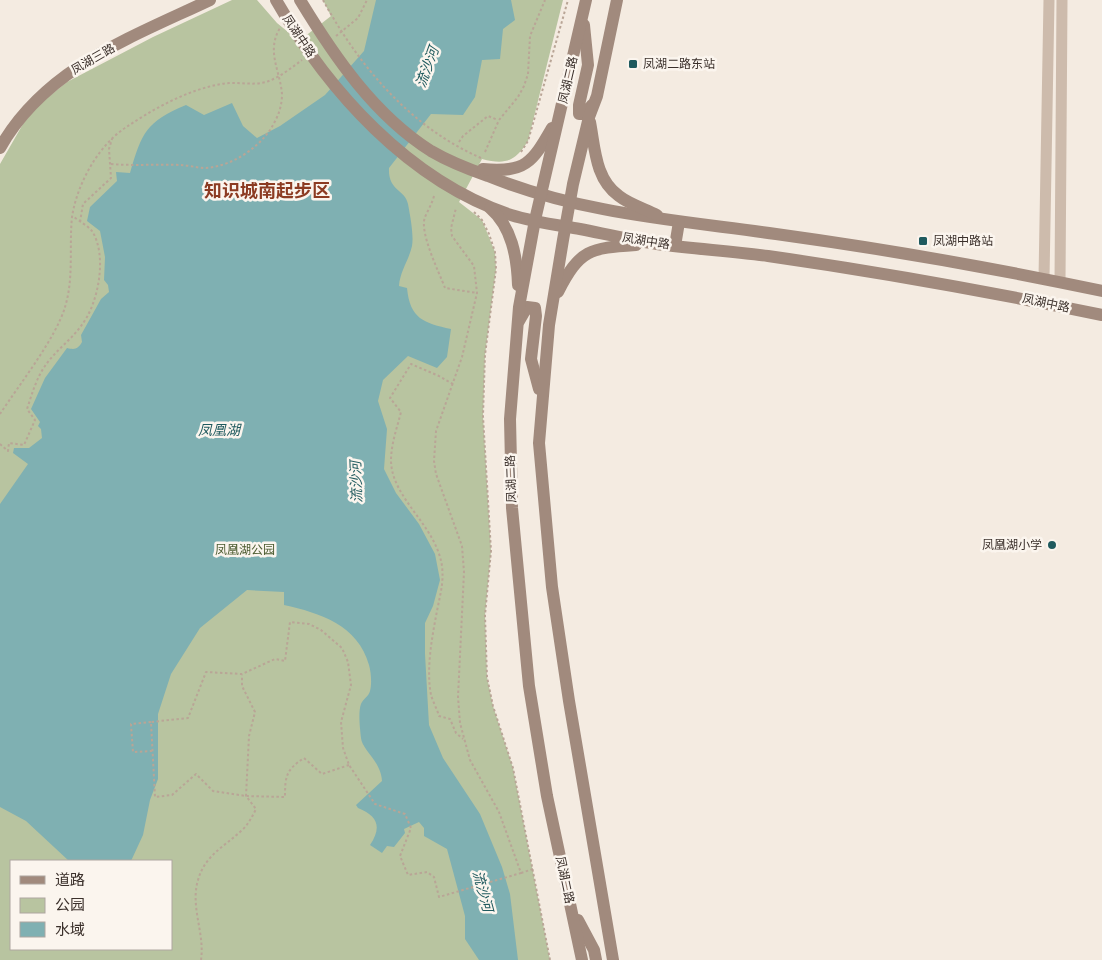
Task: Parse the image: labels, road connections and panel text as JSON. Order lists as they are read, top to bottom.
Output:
{
  "streets": {
    "street": ["凤湖中路", "凤湖三路", "凤湖二路"]
  },
  "crossings": [
    ["凤湖中路", "凤湖二路"]
  ],
  "districts": ["知识城南起步区"],
  "water": ["流沙河", "凤凰湖"],
  "parks": ["凤凰湖公园"],
  "places": {
    "transit": ["凤湖二路东站", "凤湖中路站"],
    "other": ["凤凰湖小学"]
  },
  "legend": ["道路", "公园", "水域"]
}
